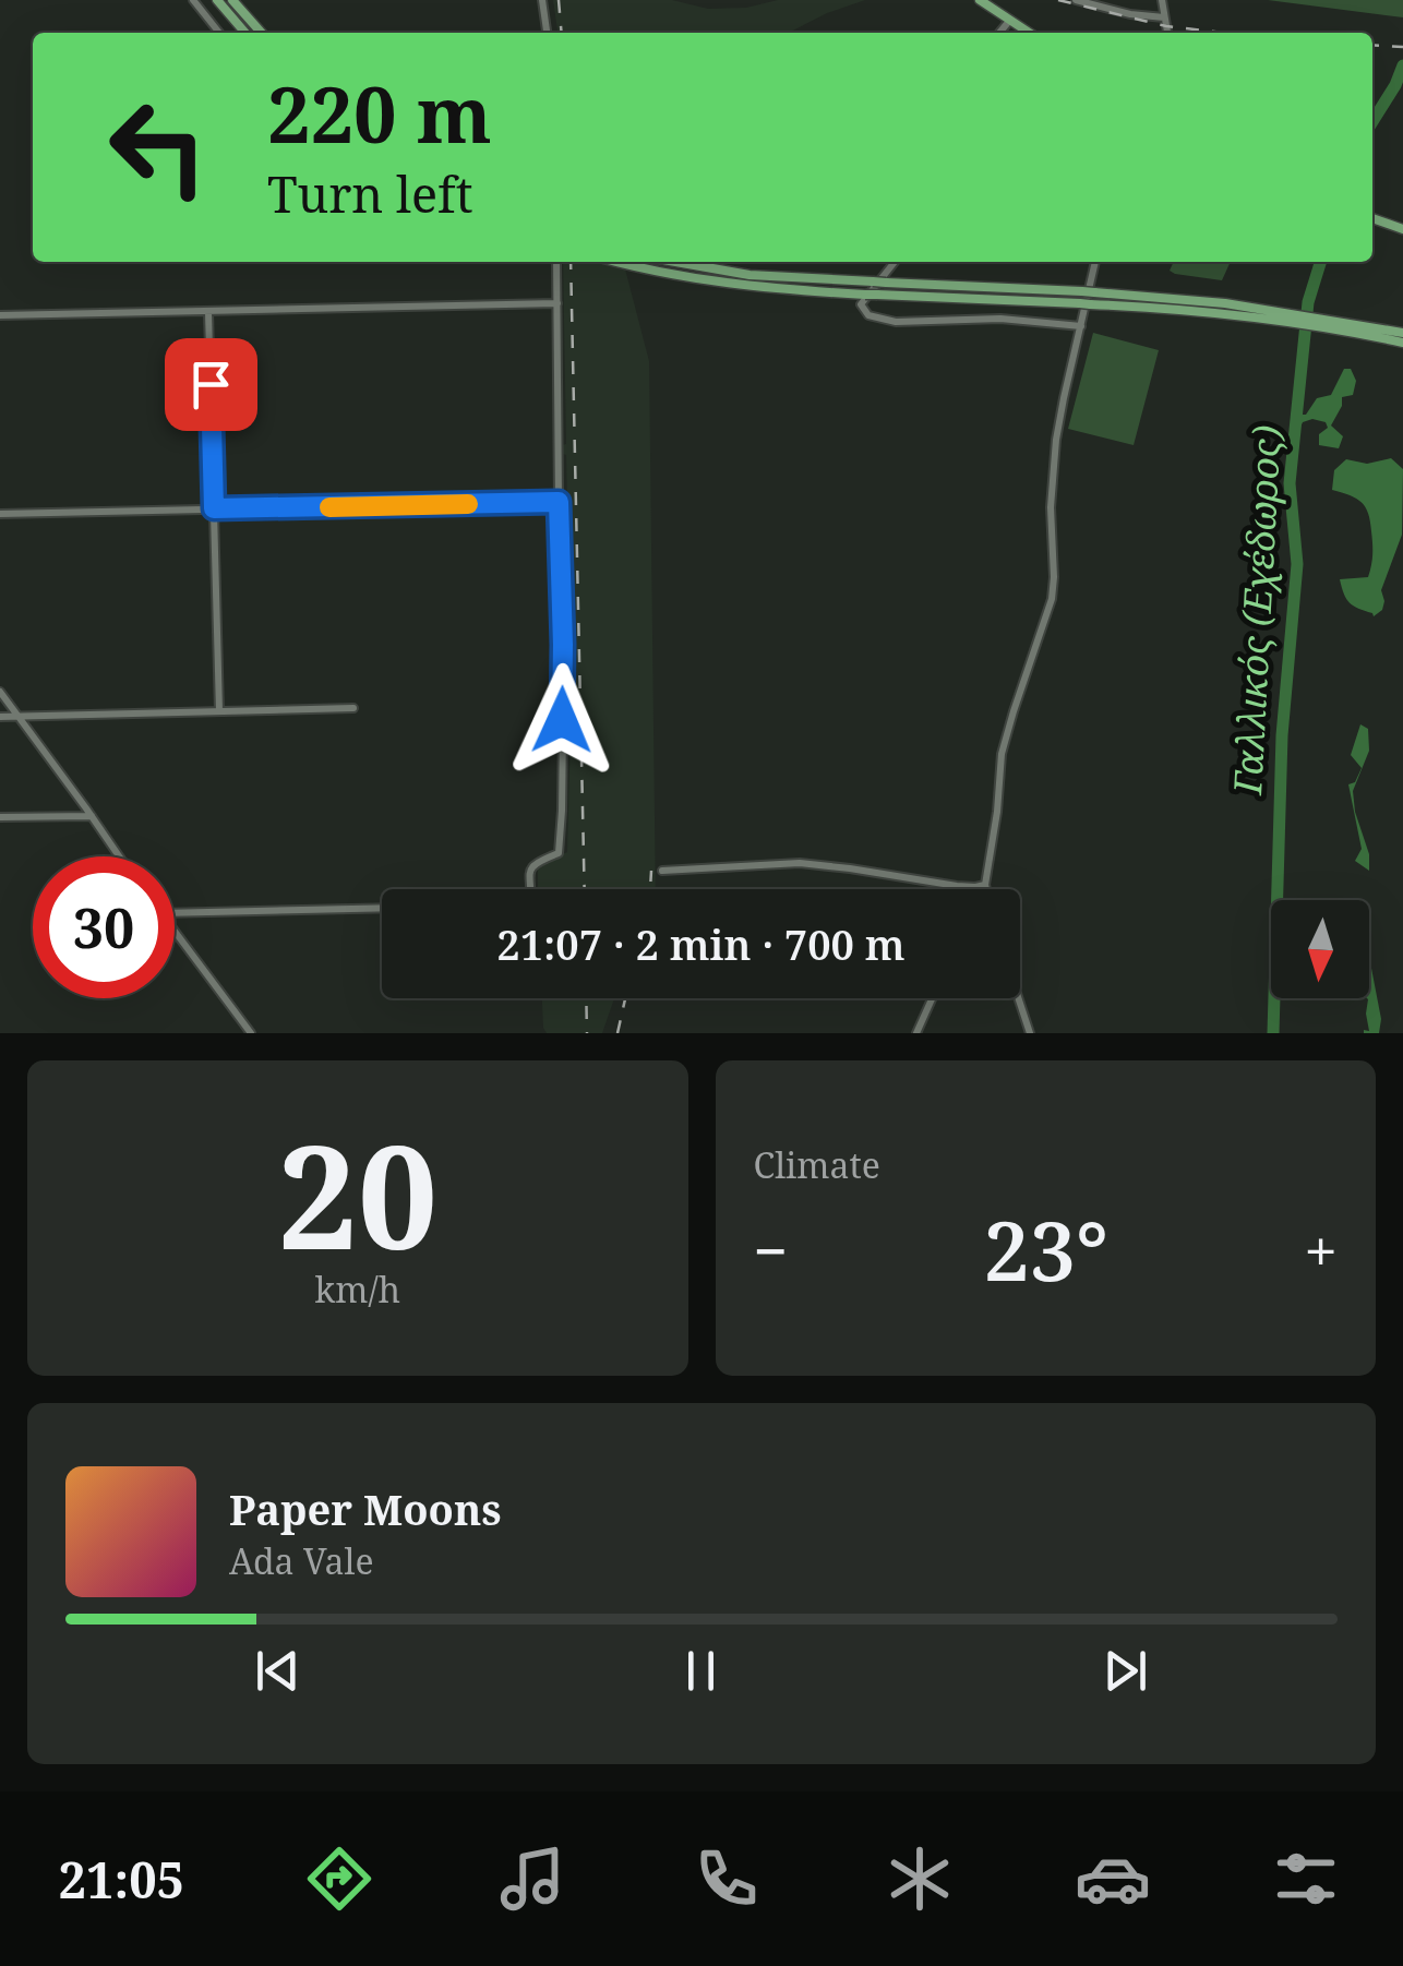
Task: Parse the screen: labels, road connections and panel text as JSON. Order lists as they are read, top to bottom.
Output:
{
  "water": ["Γαλλικός (Εχέδωρος)"],
  "north": "bottom",
  "page": {
    "turn": ["220 m", "Turn left"],
    "limit": "30",
    "trip": "21:07 · 2 min · 700 m",
    "tile": [
      ["20", "km/h"],
      "Climate"
    ],
    "heat": ["−", "23°", "+"],
    "song": ["Paper Moons", "Ada Vale"],
    "tabs": "21:05"
  }
}
